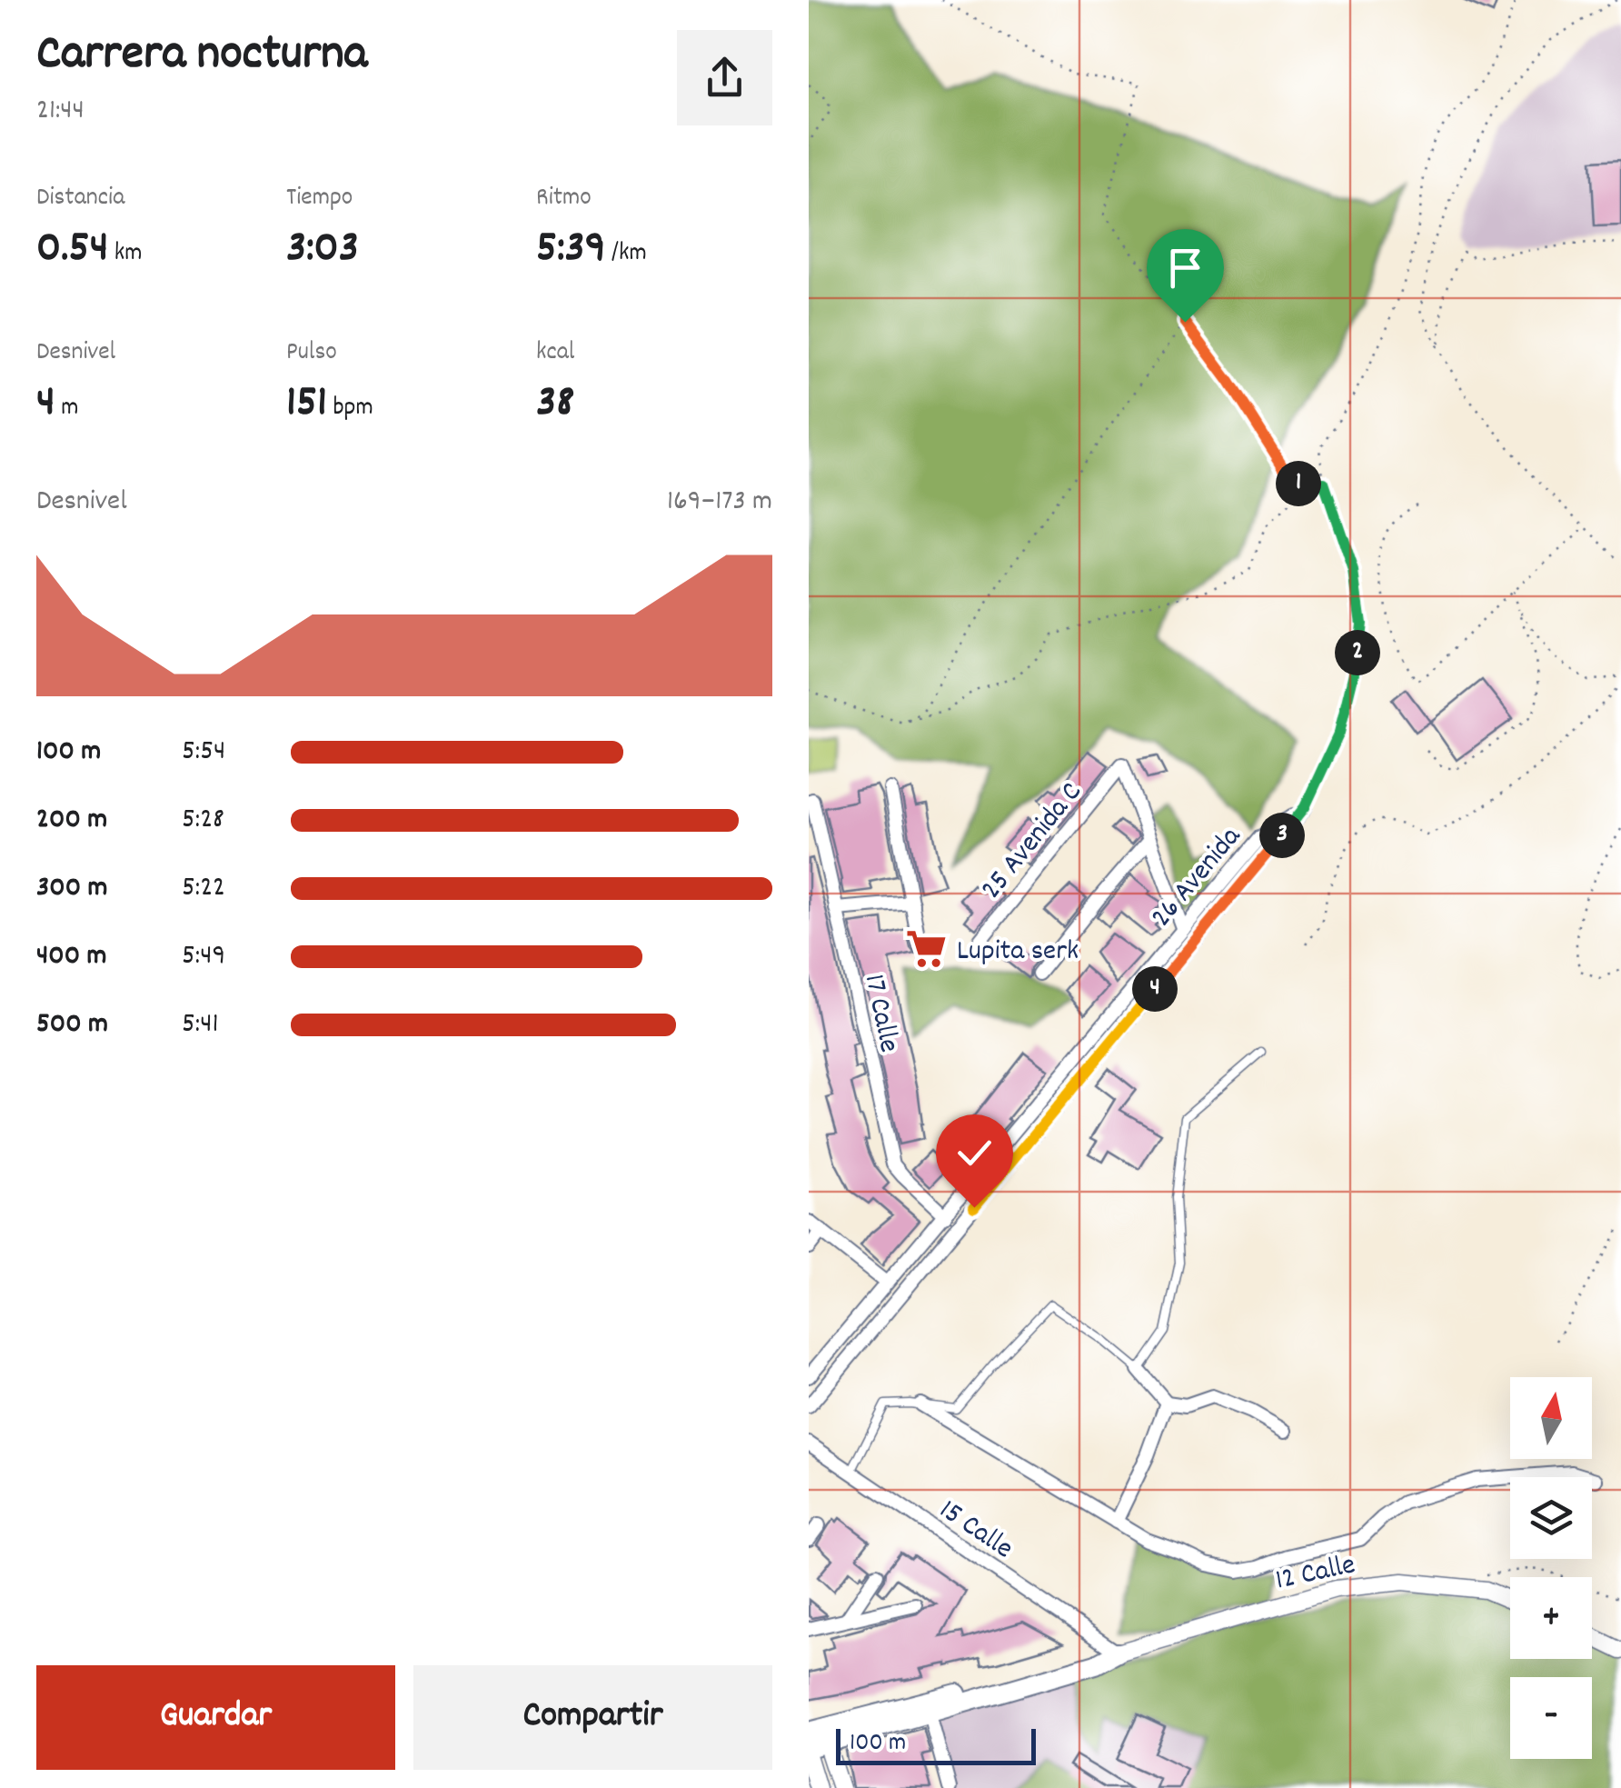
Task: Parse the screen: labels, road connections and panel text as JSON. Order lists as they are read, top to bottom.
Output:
{
  "streets": {
    "main road": ["12 Calle"],
    "street": [
      "25 Avenida C",
      "26 Avenida",
      "17 Calle",
      "15 Calle"
    ]
  },
  "crossings": [
    ["26 Avenida", "17 Calle"],
    ["15 Calle", "12 Calle"]
  ],
  "places": {
    "supermarket": ["Lupita serk"]
  },
  "scale_bar": "100 m",
  "north": "top",
  "page": {
    "heading": ["Carrera nocturna", "21:44"],
    "stats": [
      ["Distancia", "0.54 km"],
      ["Tiempo", "3:03"],
      ["Ritmo", "5:39 /km"],
      ["Desnivel", "4 m"],
      ["Pulso", "151 bpm"],
      ["kcal", "38"]
    ],
    "pins": [
      "1",
      "2",
      "3",
      "4"
    ],
    "chart": ["Desnivel", "169–173 m"],
    "list": [
      {
        "name": "100 m",
        "note": "5:54"
      },
      {
        "name": "200 m",
        "note": "5:28"
      },
      {
        "name": "300 m",
        "note": "5:22"
      },
      {
        "name": "400 m",
        "note": "5:49"
      },
      {
        "name": "500 m",
        "note": "5:41"
      }
    ],
    "map_buttons": ["+", "−"],
    "buttons": ["Guardar", "Compartir"],
    "scale": "100 m"
  }
}
